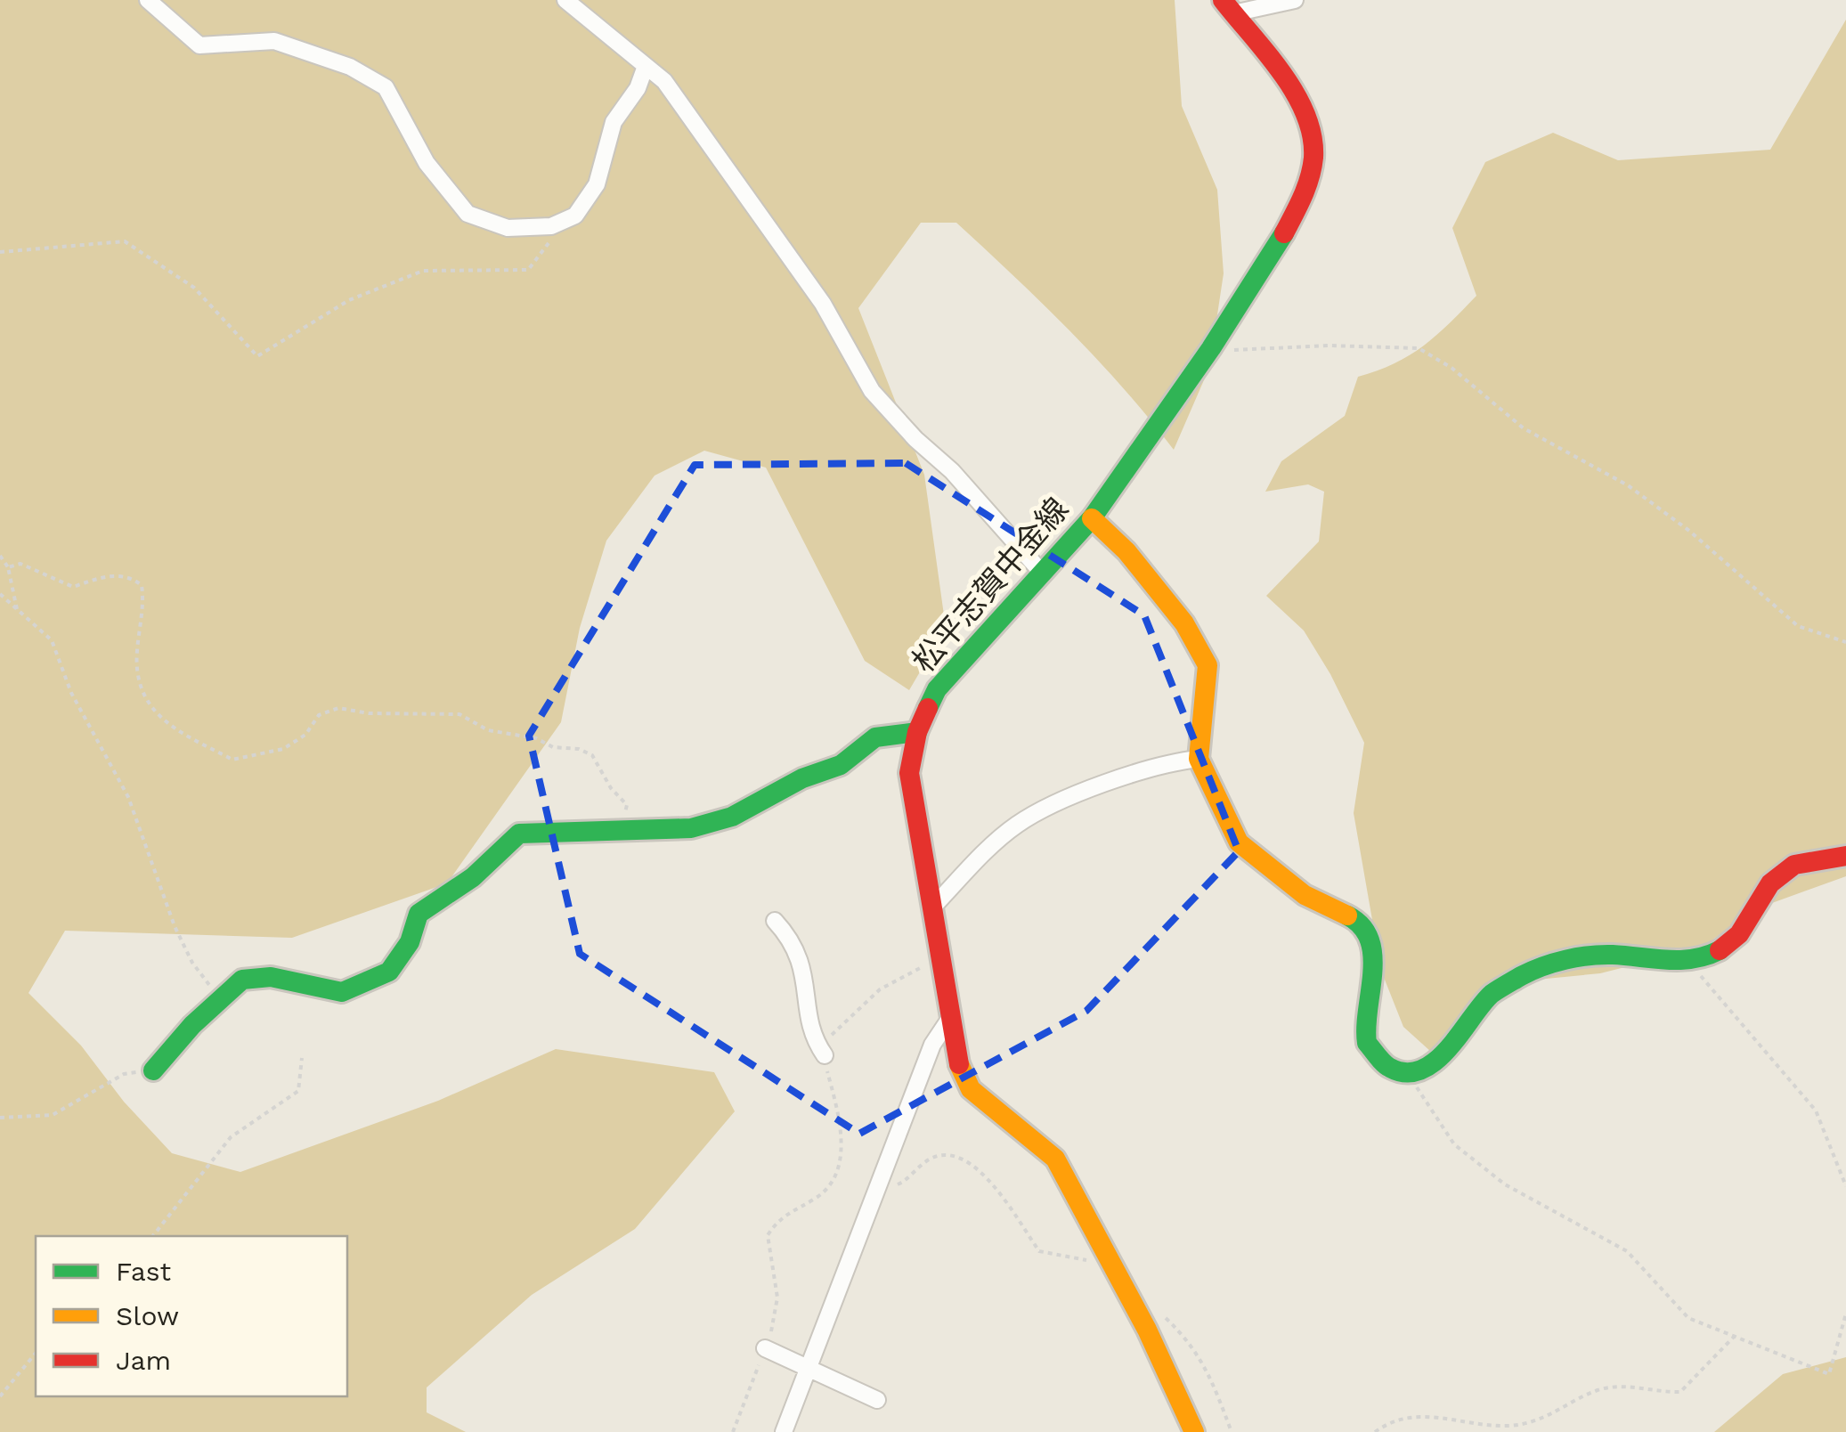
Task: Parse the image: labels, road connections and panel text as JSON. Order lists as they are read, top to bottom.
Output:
{
  "streets": {
    "street": ["松平志賀中金線"]
  },
  "legend": ["Fast", "Slow", "Jam"]
}
